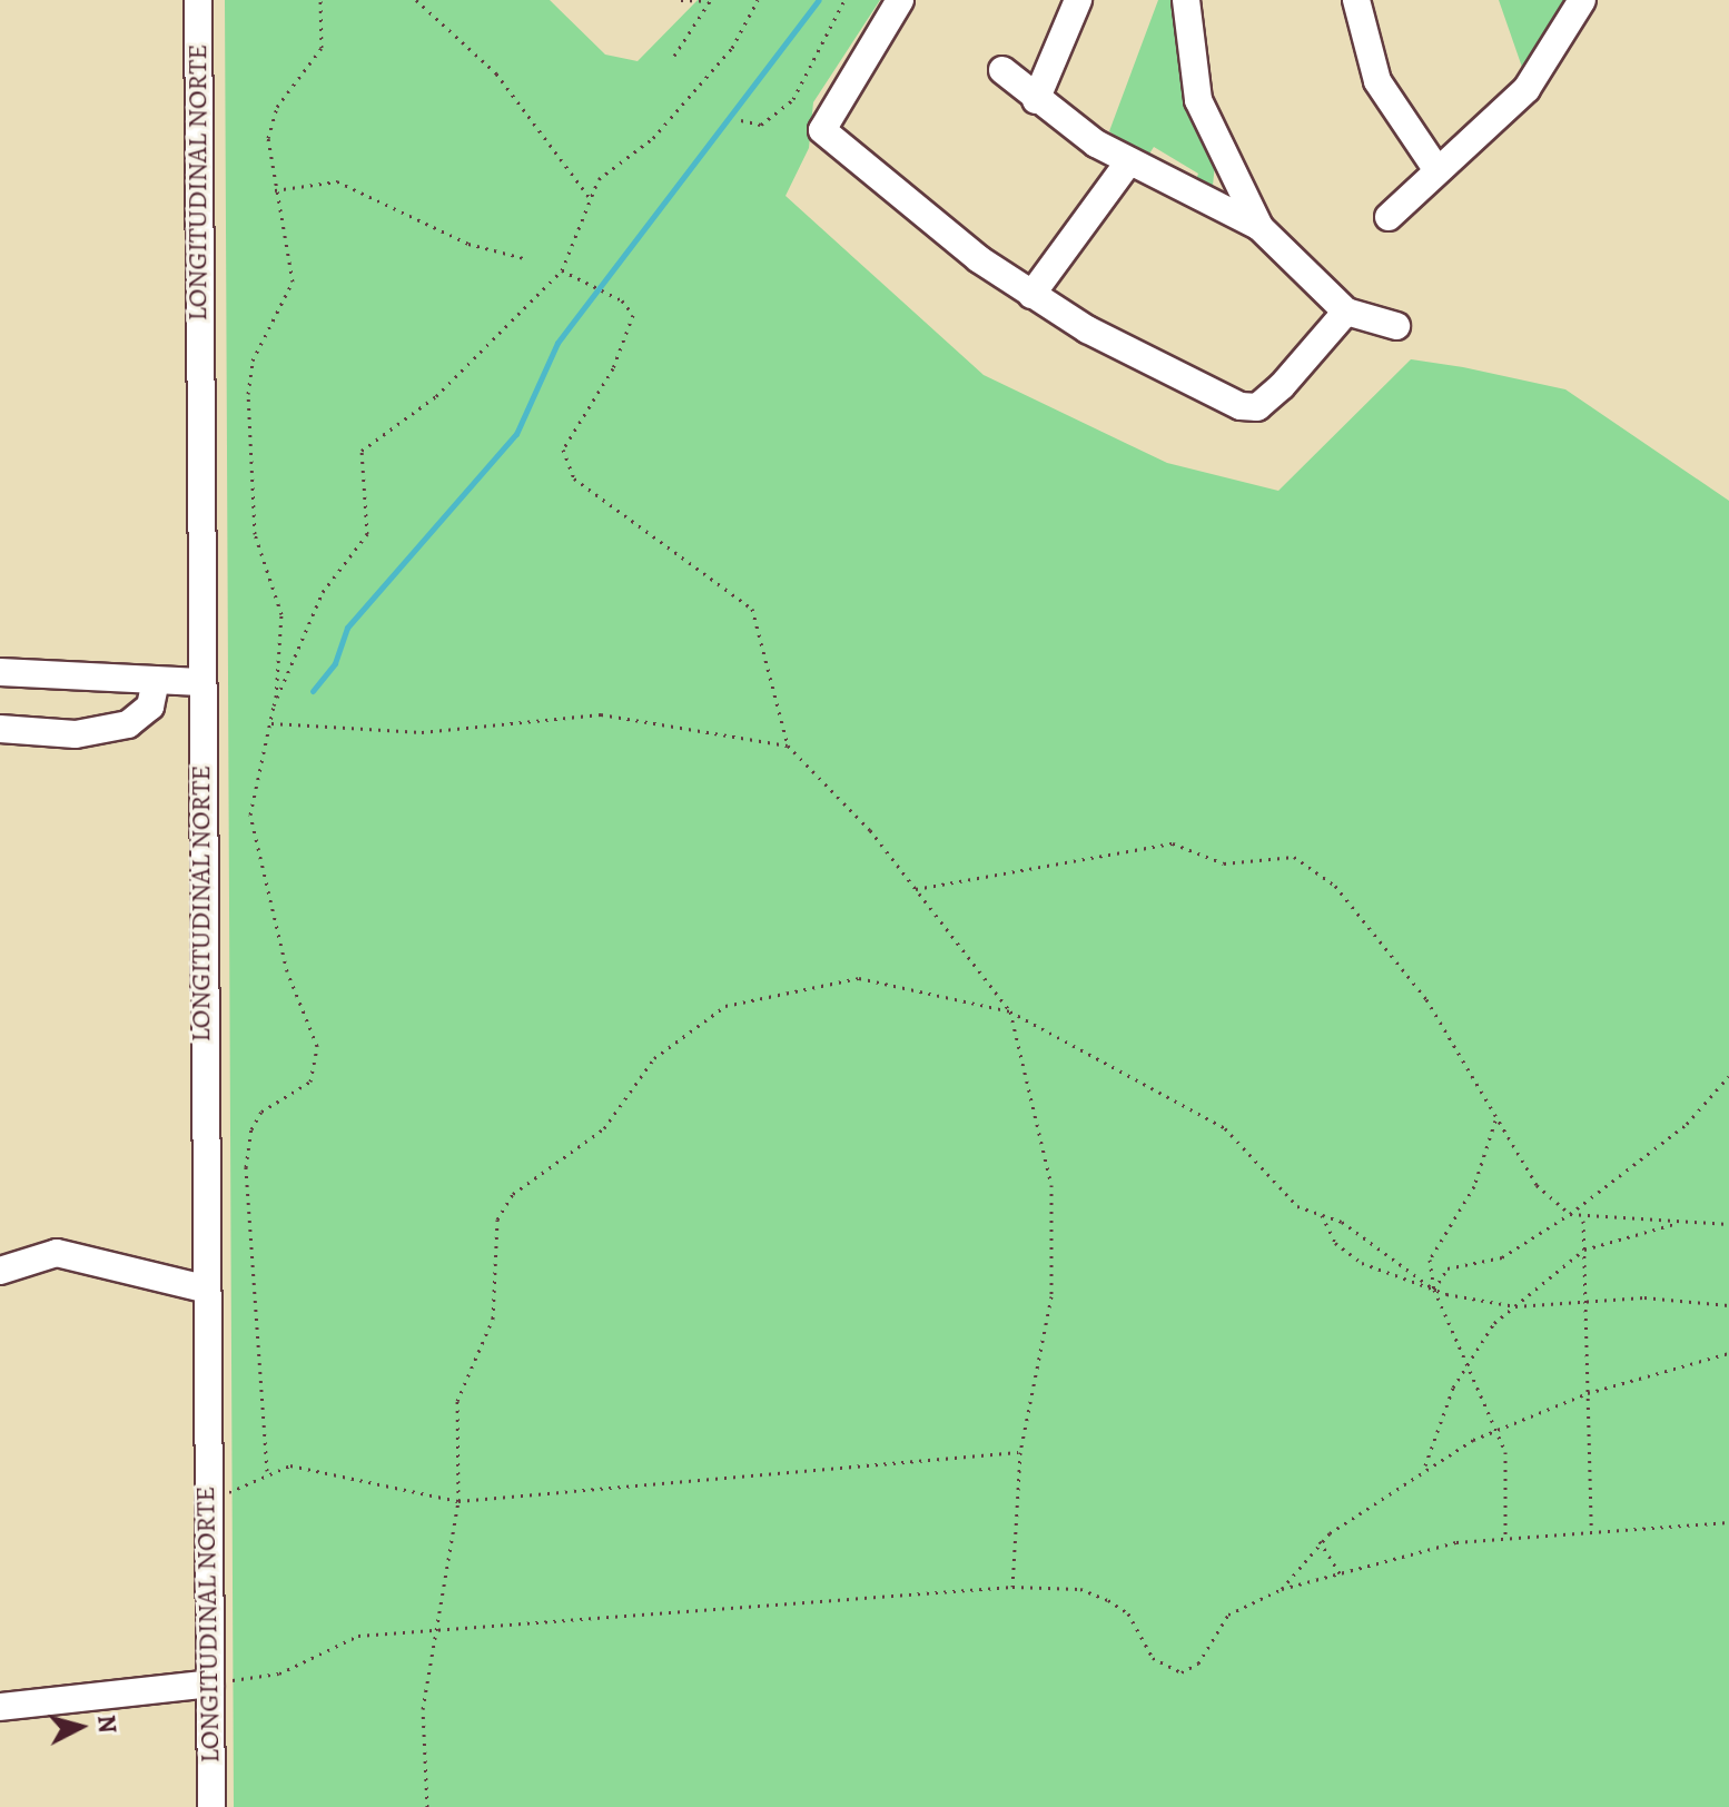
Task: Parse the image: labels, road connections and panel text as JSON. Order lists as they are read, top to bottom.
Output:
{
  "streets": {
    "street": ["LONGITUDINAL NORTE"]
  },
  "north": "right"
}
